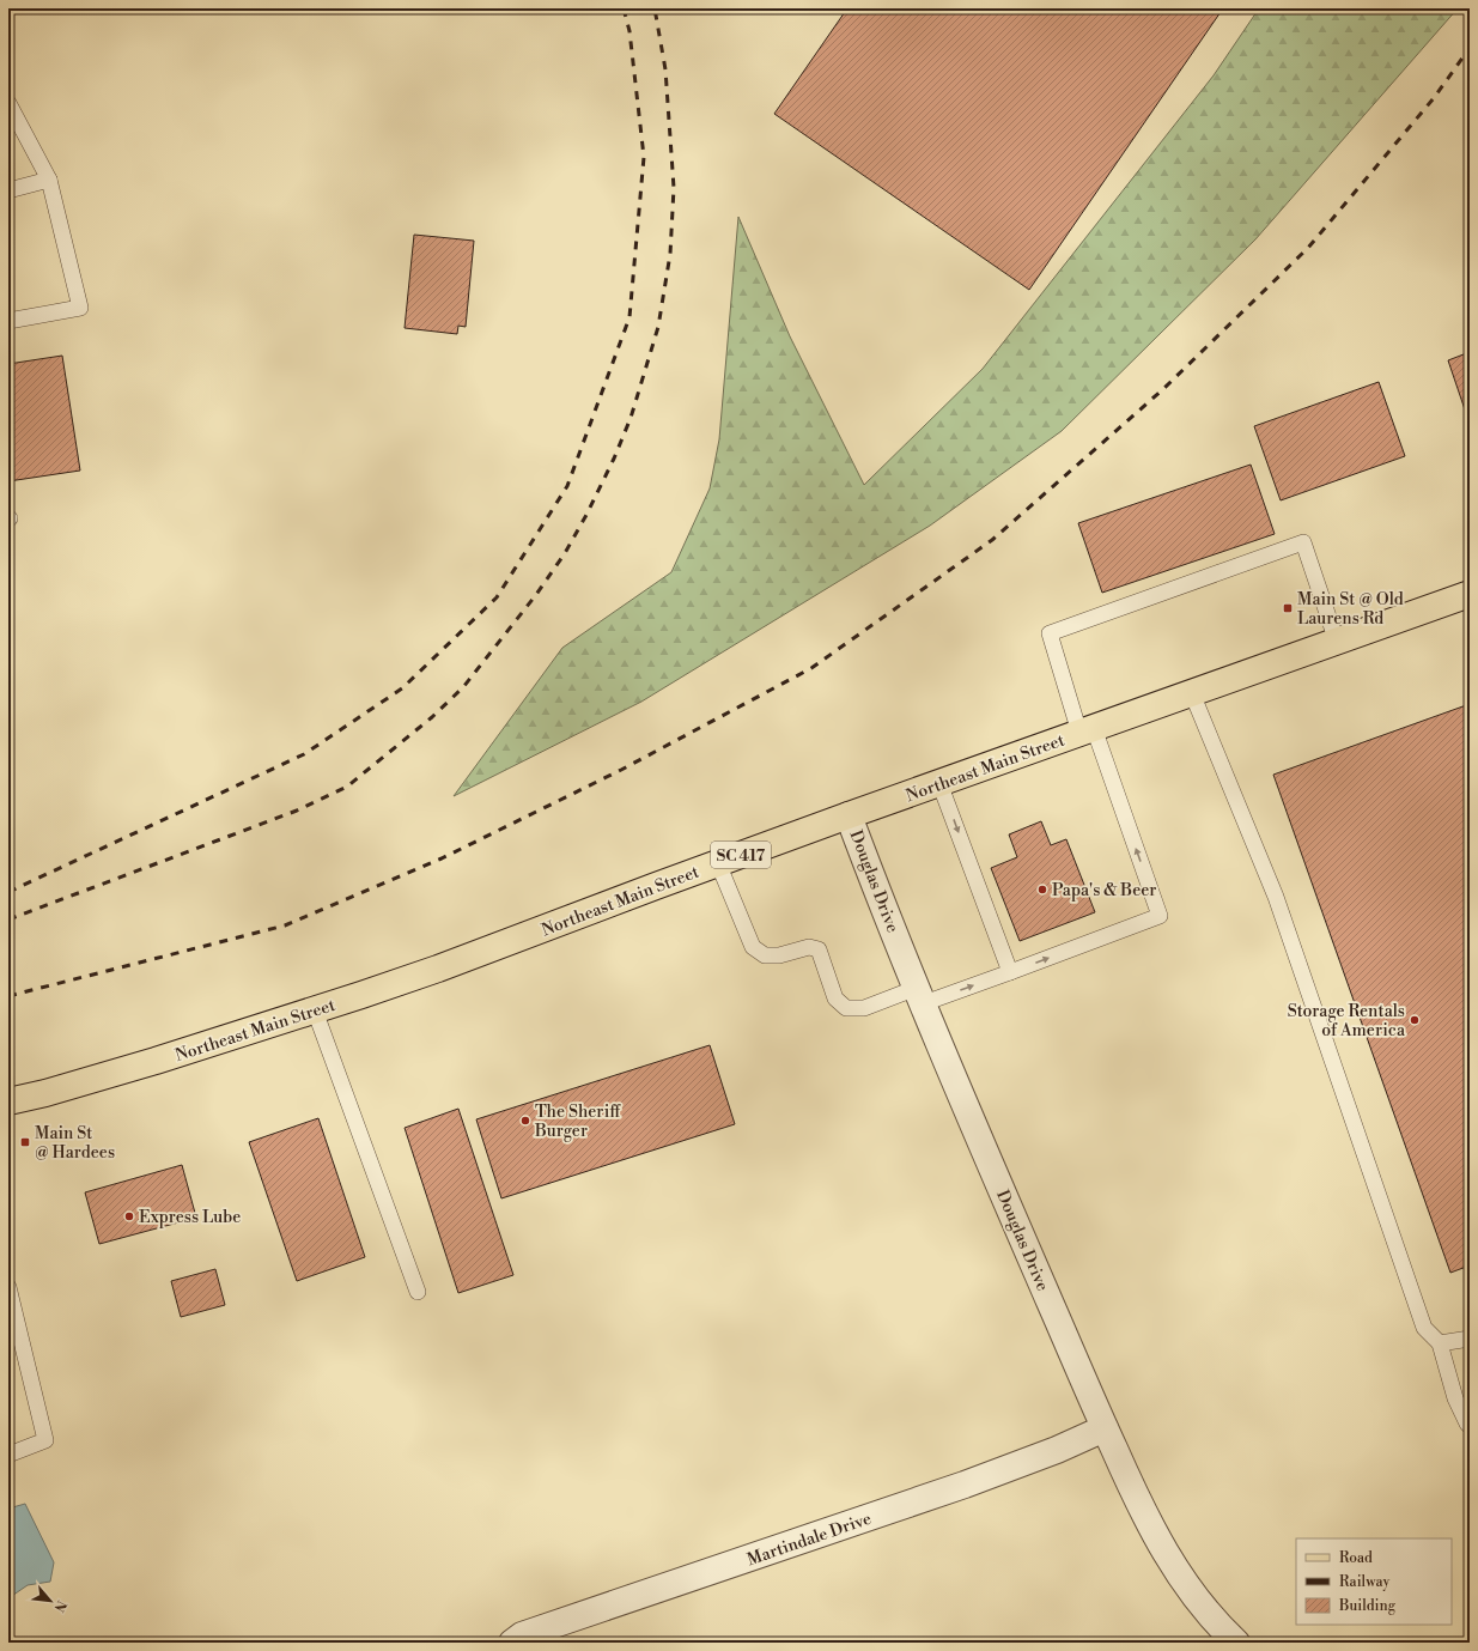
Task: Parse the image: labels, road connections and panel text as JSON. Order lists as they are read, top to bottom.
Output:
{
  "streets": {
    "main road": ["Northeast Main Street", "SC 417"],
    "street": ["Douglas Drive", "Martindale Drive"]
  },
  "crossings": [
    ["Northeast Main Street", "Douglas Drive"],
    ["Douglas Drive", "Martindale Drive"]
  ],
  "places": {
    "transit": ["Main St @ Old Laurens Rd", "Main St @ Hardees"],
    "other": [
      "Papa's & Beer",
      "Storage Rentals of America",
      "The Sheriff Burger",
      "Express Lube"
    ]
  },
  "legend": ["Road", "Railway", "Building"],
  "north": "bottom right"
}
